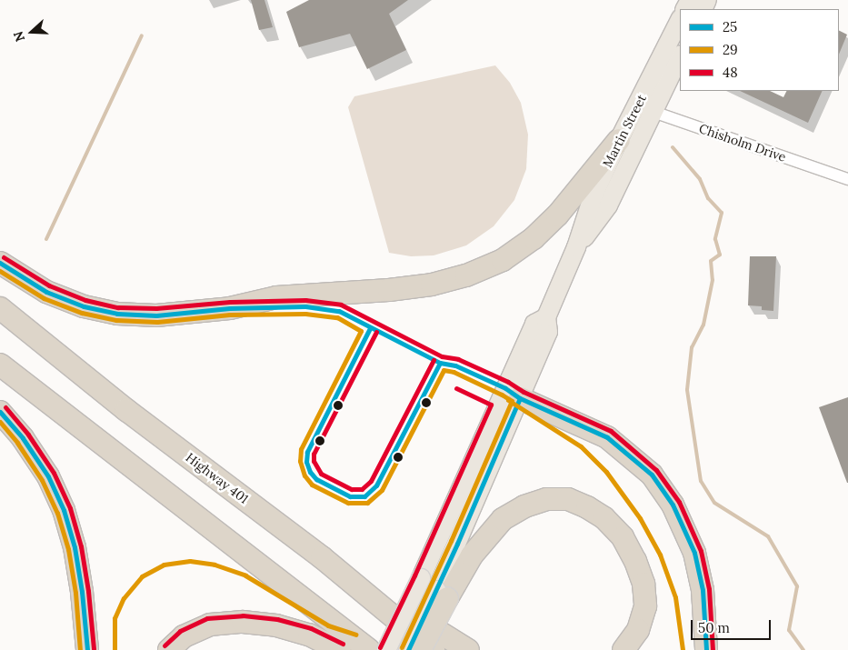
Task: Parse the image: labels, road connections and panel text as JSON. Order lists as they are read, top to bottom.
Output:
{
  "streets": {
    "highway": ["Highway 401"],
    "main road": ["Martin Street"],
    "street": ["Chisholm Drive"]
  },
  "crossings": [
    ["Martin Street", "Chisholm Drive"]
  ],
  "lines": ["transit line 48", "transit line 25", "transit line 29"],
  "legend": ["25", "29", "48"],
  "scale_bar": "50 m",
  "north": "left"
}
